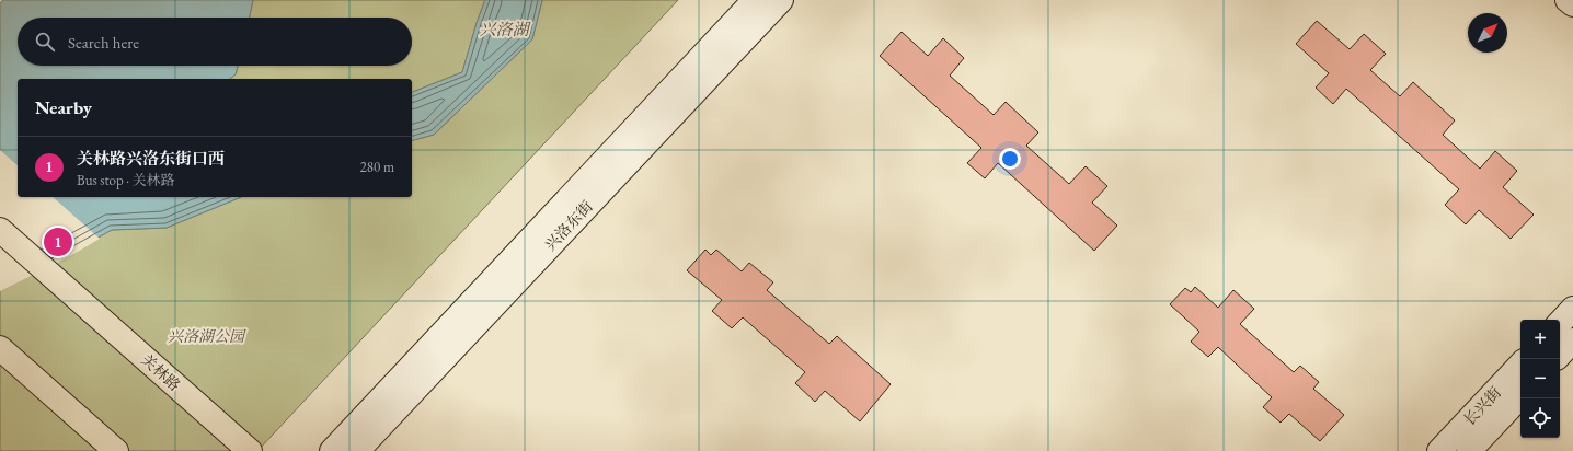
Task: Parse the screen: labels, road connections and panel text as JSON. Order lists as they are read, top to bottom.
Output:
{
  "streets": {
    "main road": ["关林路"],
    "street": ["兴洛东街", "长兴街"]
  },
  "water": ["兴洛湖"],
  "parks": ["兴洛湖公园"],
  "north": "top right",
  "page": {
    "search": "Search here",
    "heading": "Nearby",
    "list": [
      {
        "mark": "1",
        "name": "关林路兴洛东街口西",
        "note": "Bus stop · 关林路",
        "value": "280 m"
      }
    ],
    "pins": "1",
    "map_buttons": ["+", "−"]
  }
}
